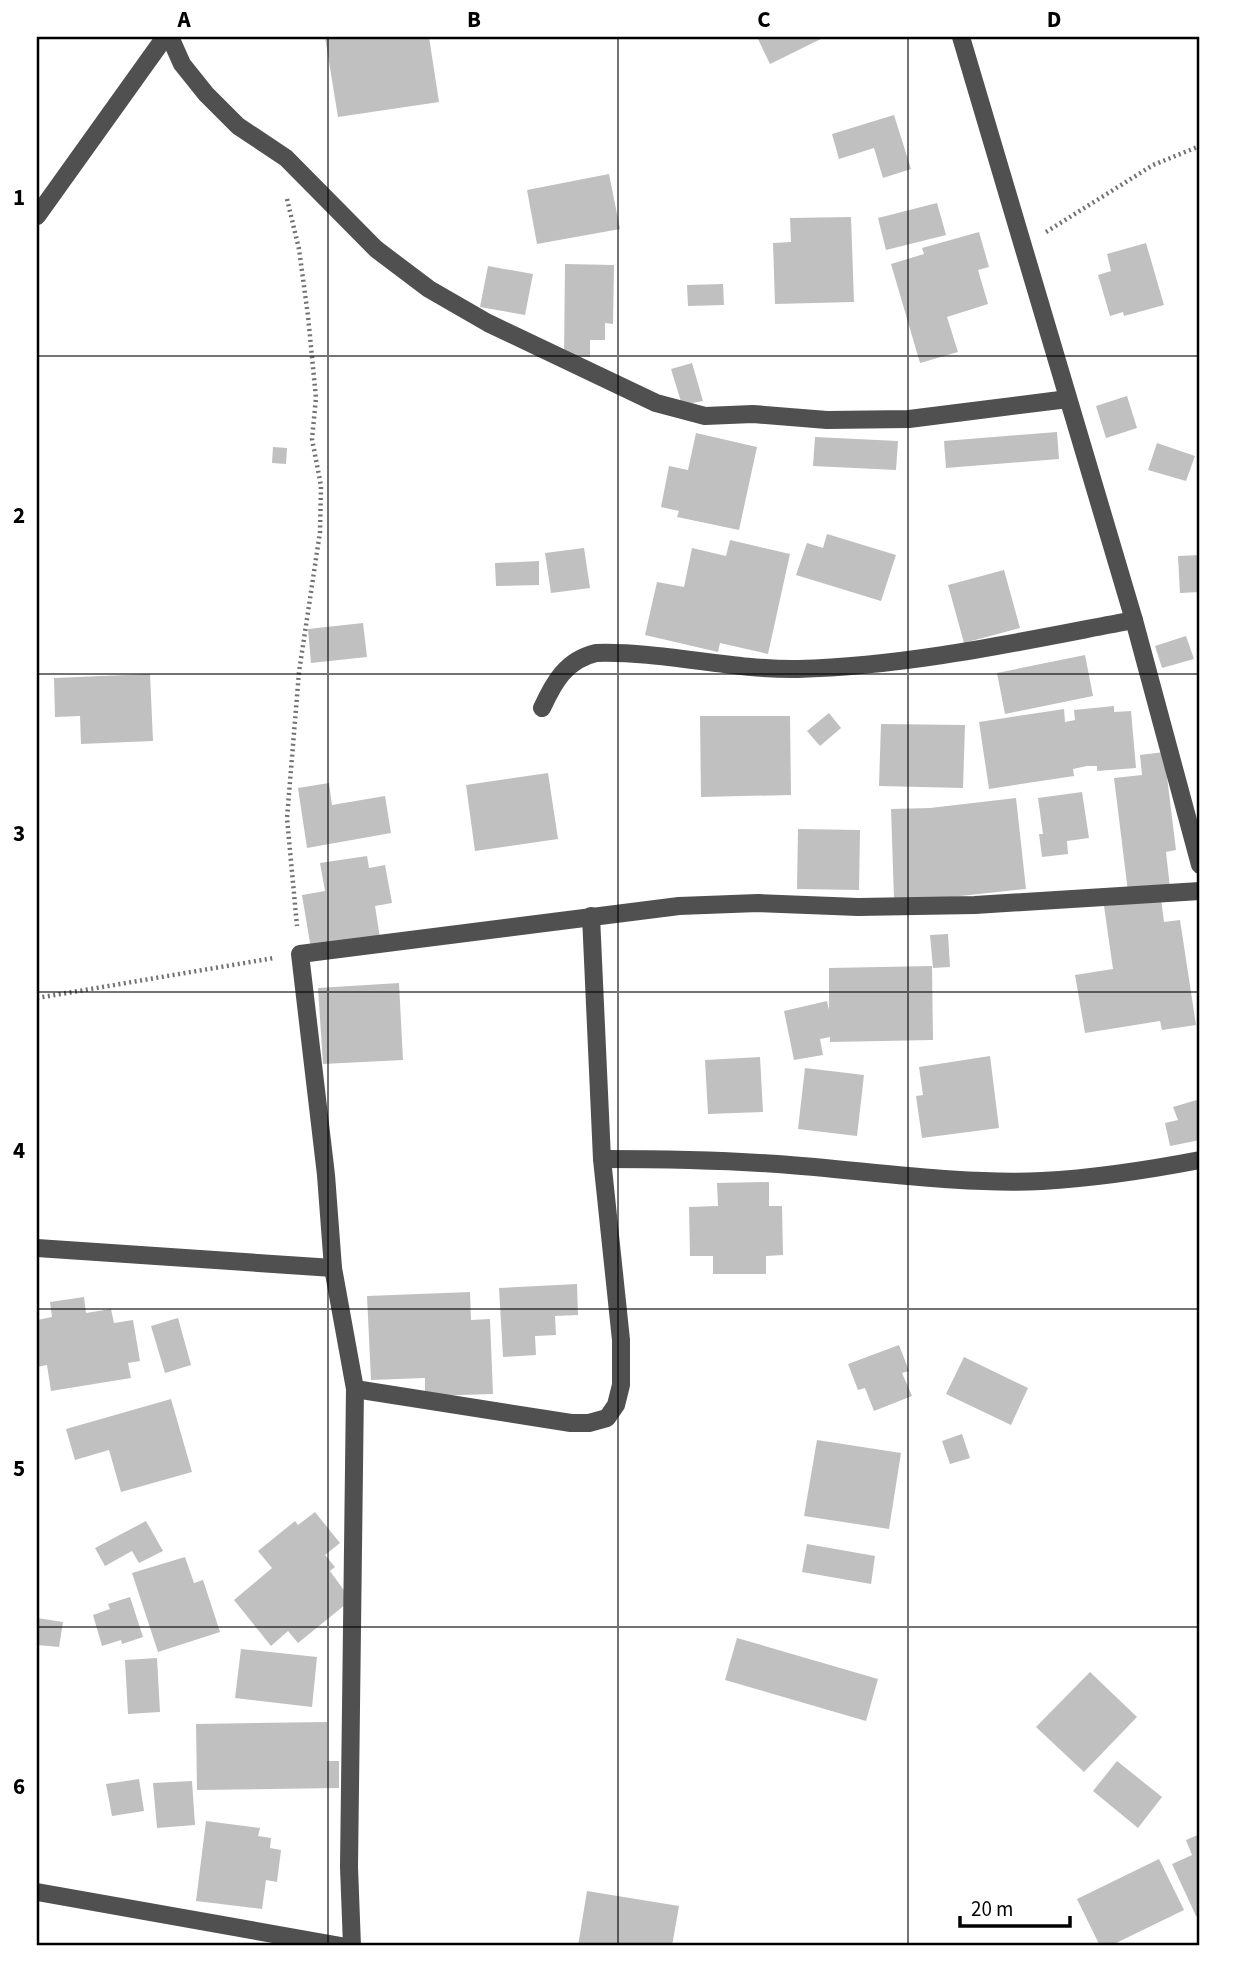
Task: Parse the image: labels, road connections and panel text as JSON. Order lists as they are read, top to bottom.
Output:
{
  "scale_bar": "20 m",
  "grid": {
    "columns": [
      "A",
      "B",
      "C",
      "D"
    ],
    "rows": [
      "1",
      "2",
      "3",
      "4",
      "5",
      "6"
    ]
  }
}
